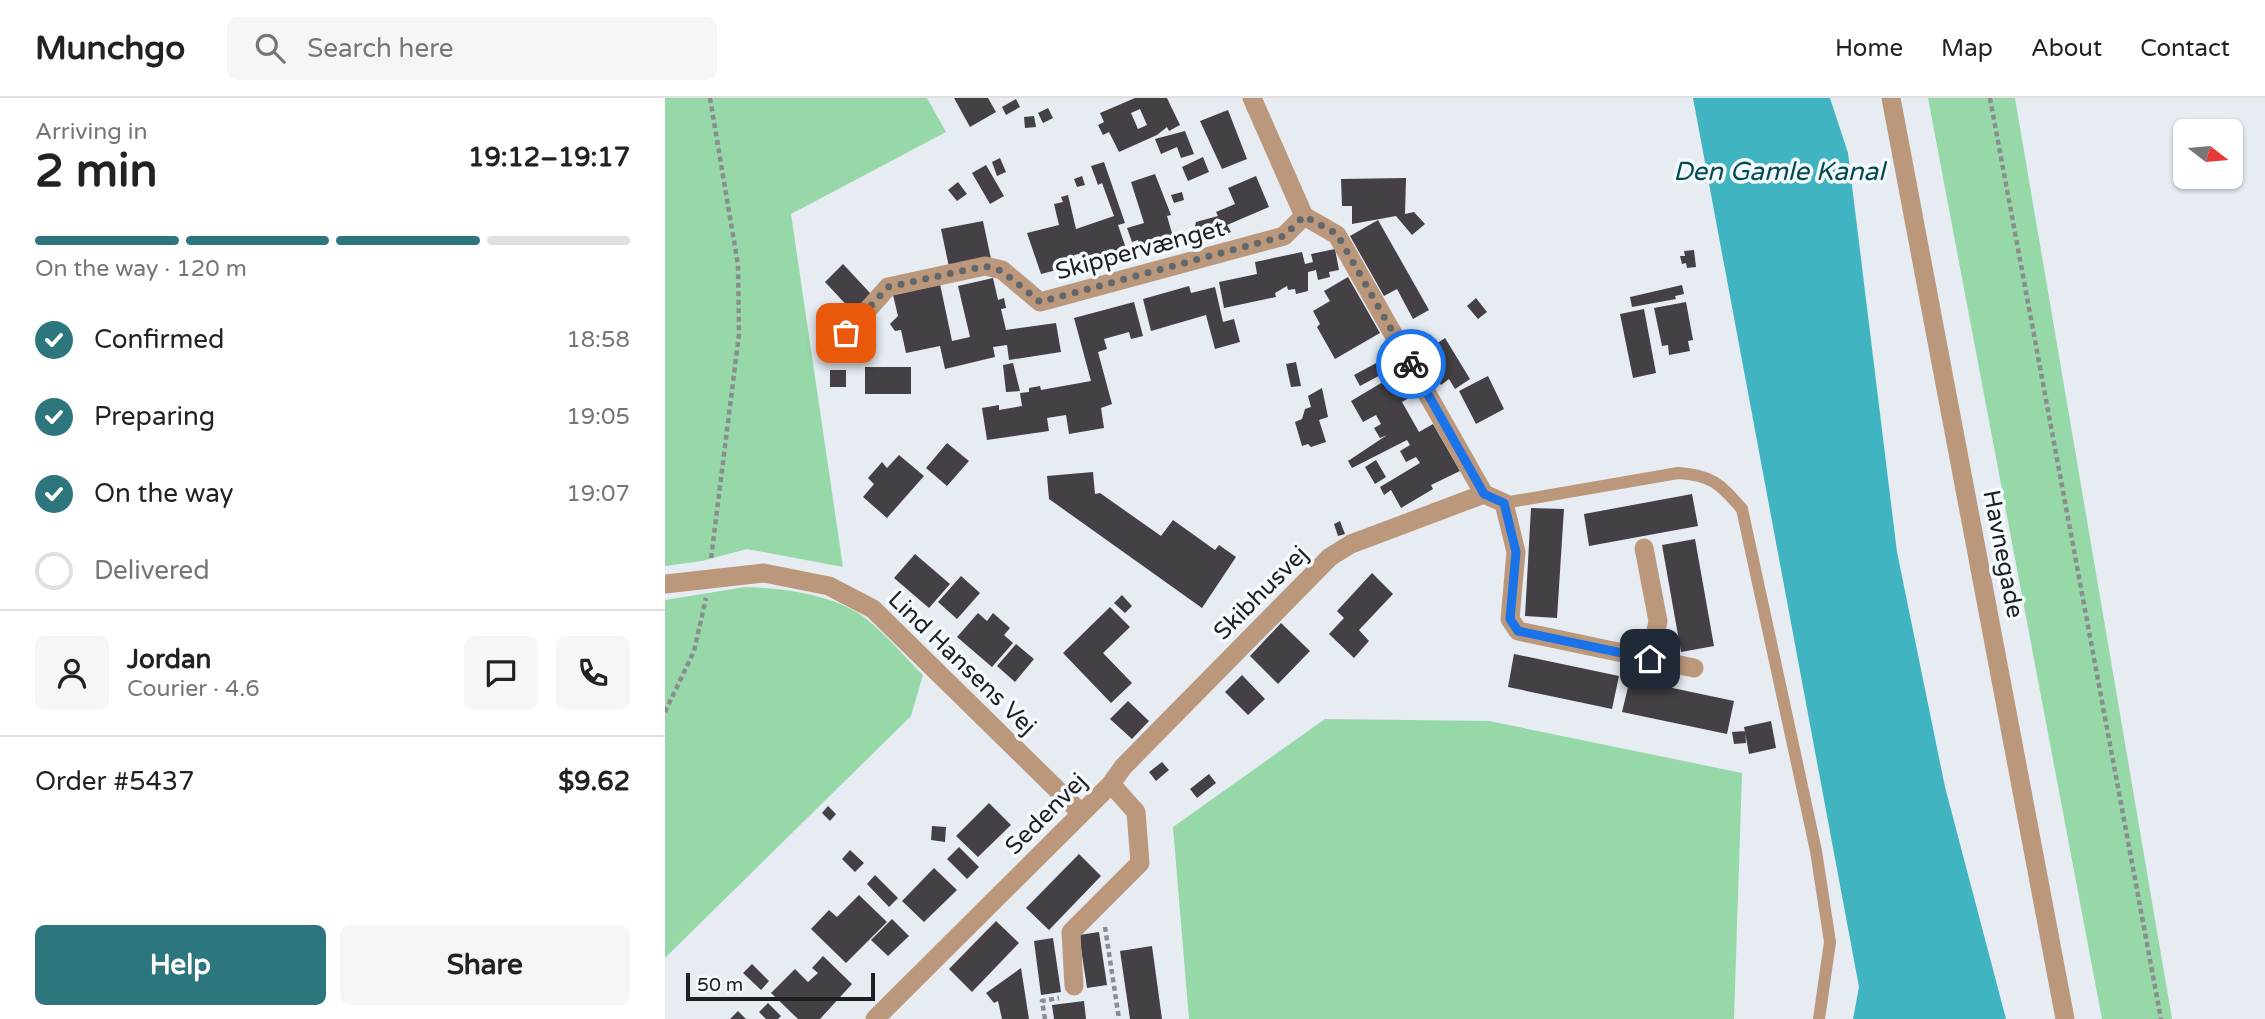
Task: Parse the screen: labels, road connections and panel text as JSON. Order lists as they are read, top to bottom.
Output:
{
  "streets": {
    "street": [
      "Skippervænget",
      "Havnegade",
      "Skibhusvej",
      "Lind Hansens Vej",
      "Sedenvej"
    ]
  },
  "crossings": [
    ["Skibhusvej", "Sedenvej"],
    ["Lind Hansens Vej", "Sedenvej"]
  ],
  "water": ["Den Gamle Kanal"],
  "scale_bar": "50 m",
  "north": "right",
  "page": {
    "header": "Munchgo",
    "search": "Search here",
    "nav": [
      "Home",
      "Map",
      "About",
      "Contact"
    ],
    "heading": ["2 min", "Arriving in", "19:12–19:17"],
    "panel": [
      "Jordan",
      "Courier · 4.6",
      "Order #5437",
      "$9.62"
    ],
    "bar": "On the way · 120 m",
    "list": [
      ["Confirmed", "18:58"],
      ["Preparing", "19:05"],
      ["On the way", "19:07"],
      "Delivered"
    ],
    "buttons": ["Help", "Share"],
    "scale": "50 m"
  }
}
